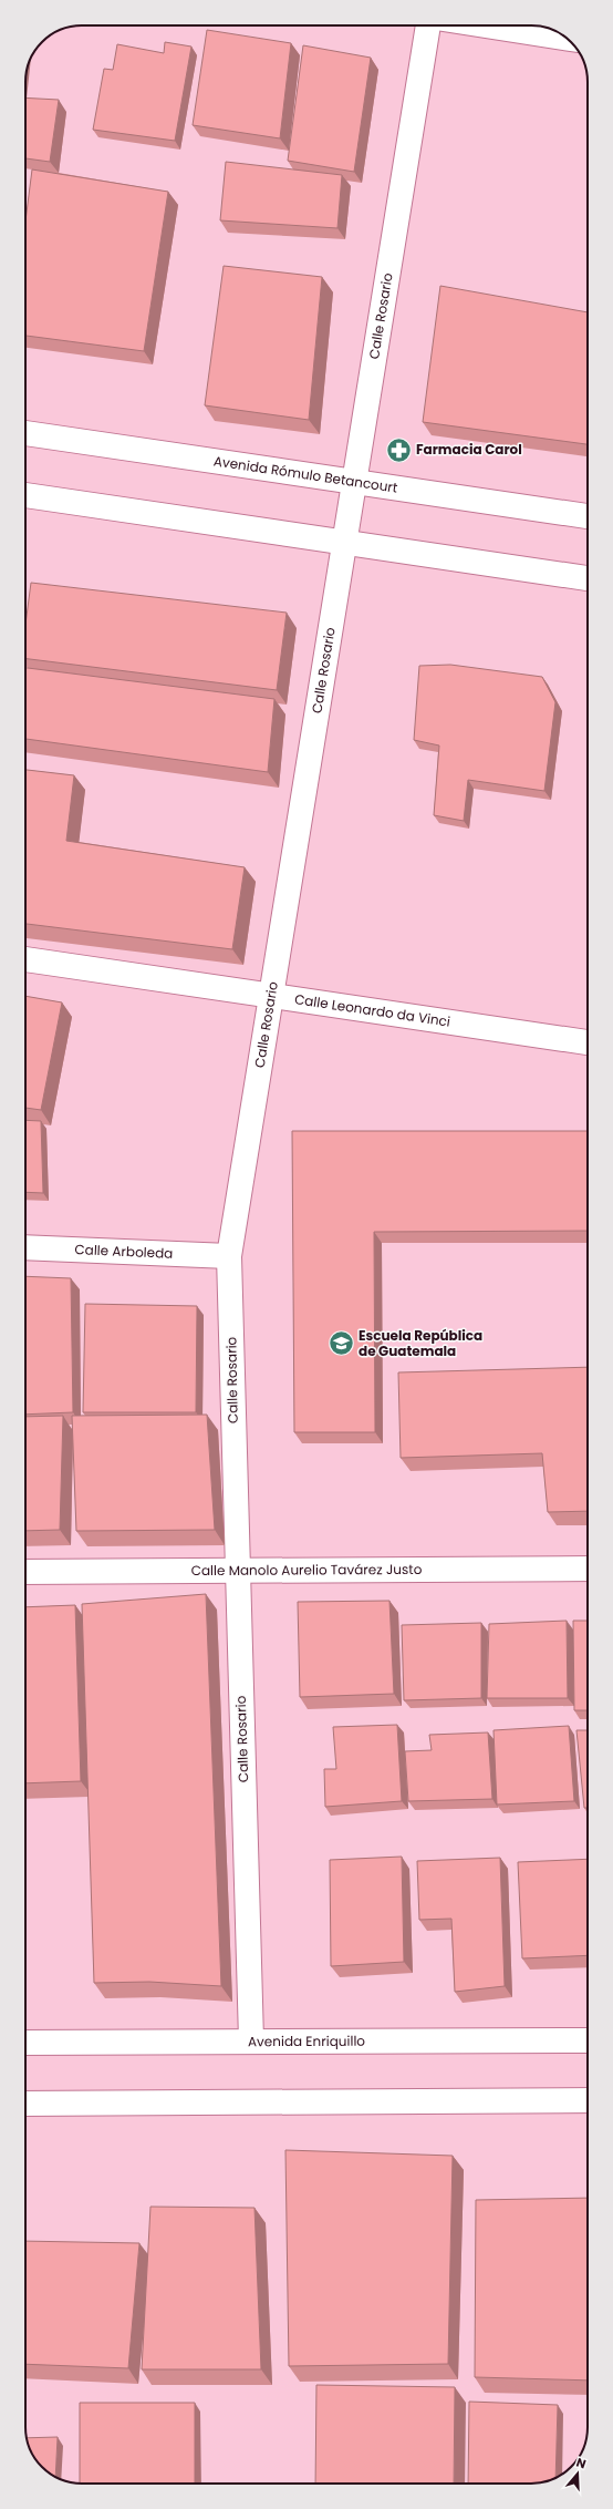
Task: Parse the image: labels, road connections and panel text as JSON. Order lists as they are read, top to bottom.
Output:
{
  "streets": {
    "street": [
      "Calle Rosario",
      "Avenida Rómulo Betancourt",
      "Calle Leonardo da Vinci",
      "Calle Arboleda",
      "Calle Manolo Aurelio Tavárez Justo",
      "Avenida Enriquillo"
    ]
  },
  "crossings": [
    ["Calle Rosario", "Avenida Rómulo Betancourt"],
    ["Calle Rosario", "Calle Leonardo da Vinci"],
    ["Calle Rosario", "Calle Arboleda"],
    ["Calle Rosario", "Calle Manolo Aurelio Tavárez Justo"],
    ["Calle Rosario", "Avenida Enriquillo"]
  ],
  "places": {
    "pharmacy": ["Farmacia Carol"],
    "school or university": ["Escuela República de Guatemala"]
  },
  "north": "top"
}
